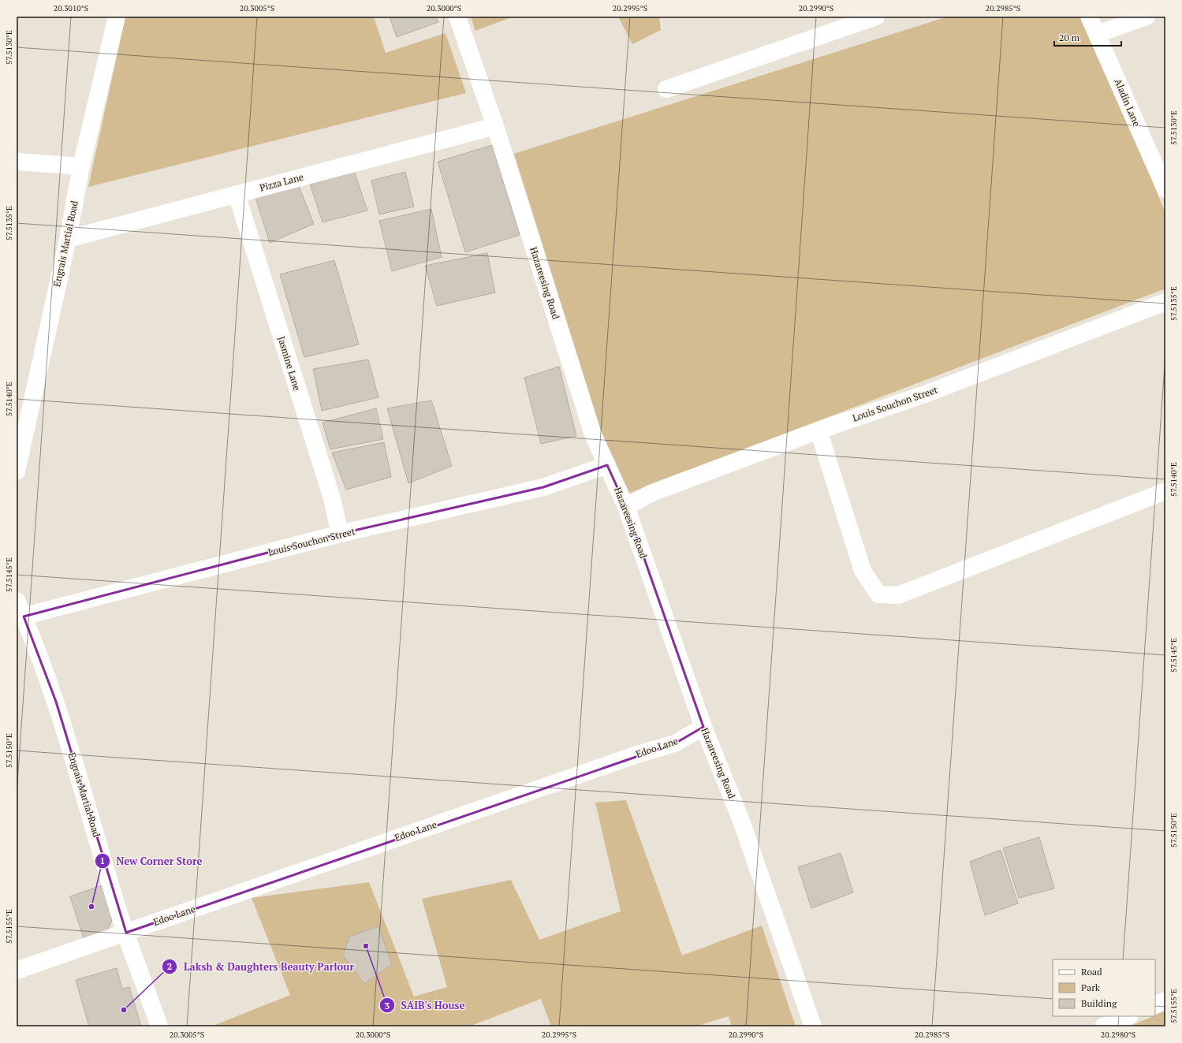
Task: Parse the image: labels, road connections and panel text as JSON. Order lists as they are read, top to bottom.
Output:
{
  "streets": {
    "street": [
      "Aladin Lane",
      "Pizza Lane",
      "Engrais Martial Road",
      "Hazareesing Road",
      "Jasmine Lane",
      "Louis Souchon Street",
      "Edoo Lane"
    ]
  },
  "crossings": [
    ["Pizza Lane", "Engrais Martial Road"],
    ["Pizza Lane", "Hazareesing Road"],
    ["Pizza Lane", "Jasmine Lane"],
    ["Engrais Martial Road", "Louis Souchon Street"],
    ["Engrais Martial Road", "Edoo Lane"],
    ["Hazareesing Road", "Louis Souchon Street"],
    ["Hazareesing Road", "Edoo Lane"],
    ["Jasmine Lane", "Louis Souchon Street"]
  ],
  "places": ["New Corner Store", "SAIB's House", "Laksh & Daughters Beauty Parlour"],
  "legend": ["Road", "Park", "Building"],
  "scale_bar": "20 m",
  "coordinates": [
    "20.3010°S",
    "20.3005°S",
    "20.3000°S",
    "20.2995°S",
    "20.2990°S",
    "20.2985°S",
    "57.5130°E",
    "57.5135°E",
    "57.5140°E",
    "57.5145°E",
    "57.5150°E",
    "57.5155°E",
    "20.2980°S"
  ]
}
